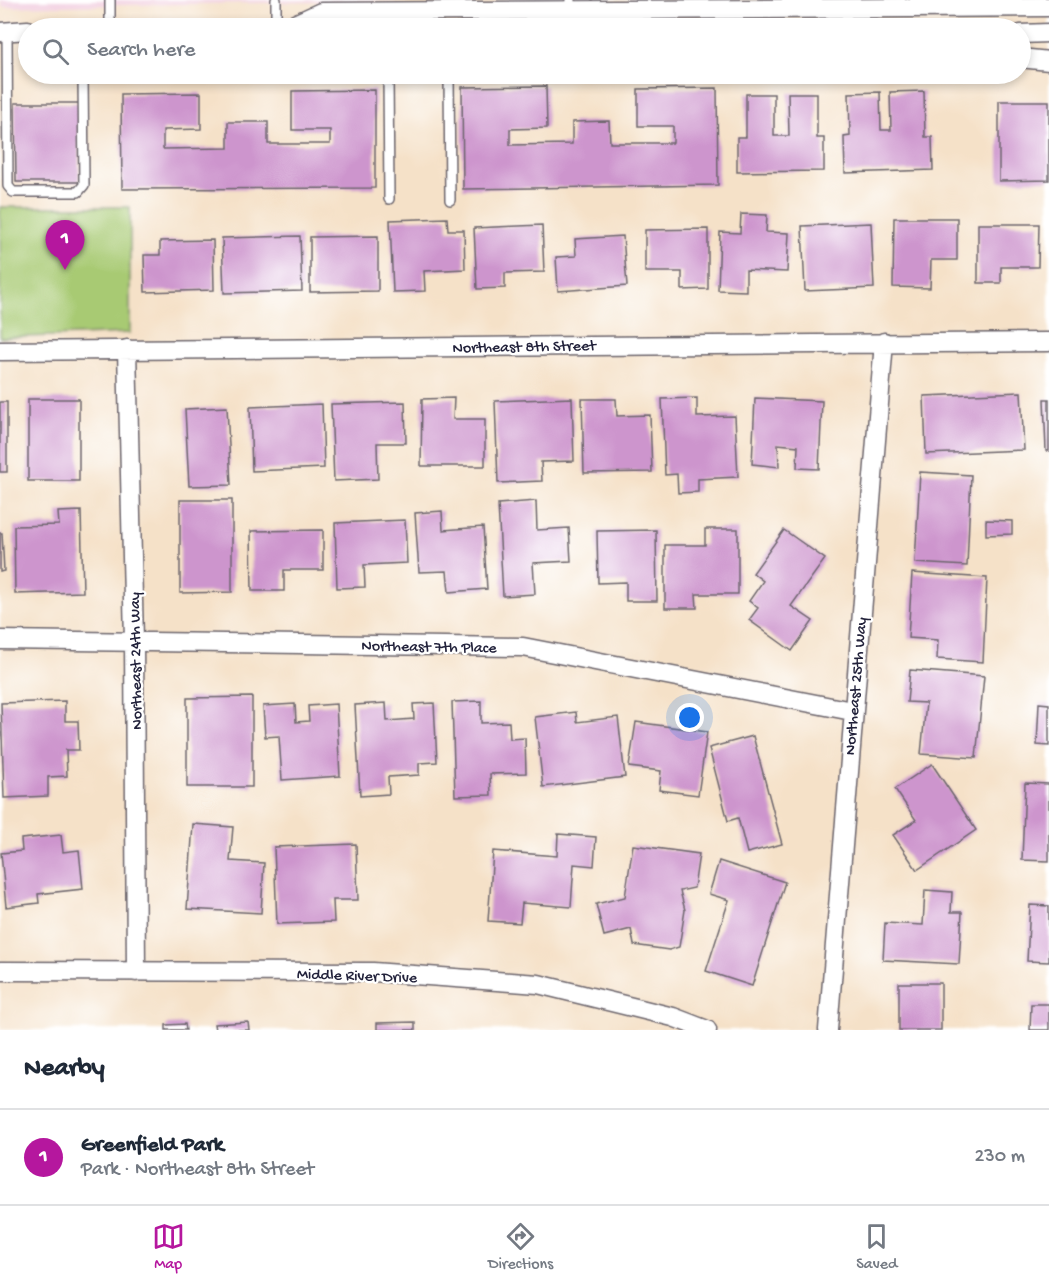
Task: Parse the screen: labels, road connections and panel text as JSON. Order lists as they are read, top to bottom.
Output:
{
  "streets": {
    "street": [
      "Northeast 8th Street",
      "Northeast 7th Place",
      "Northeast 24th Way",
      "Northeast 25th Way",
      "Middle River Drive"
    ]
  },
  "crossings": [
    ["Northeast 8th Street", "Northeast 24th Way"],
    ["Northeast 8th Street", "Northeast 25th Way"],
    ["Northeast 7th Place", "Northeast 24th Way"],
    ["Northeast 7th Place", "Northeast 25th Way"],
    ["Northeast 24th Way", "Middle River Drive"]
  ],
  "page": {
    "search": "Search here",
    "pins": "1",
    "heading": "Nearby",
    "list": [
      {
        "mark": "1",
        "name": "Greenfield Park",
        "note": "Park · Northeast 8th Street",
        "value": "230 m"
      }
    ],
    "nav": ["Map", "Directions", "Saved"]
  }
}
